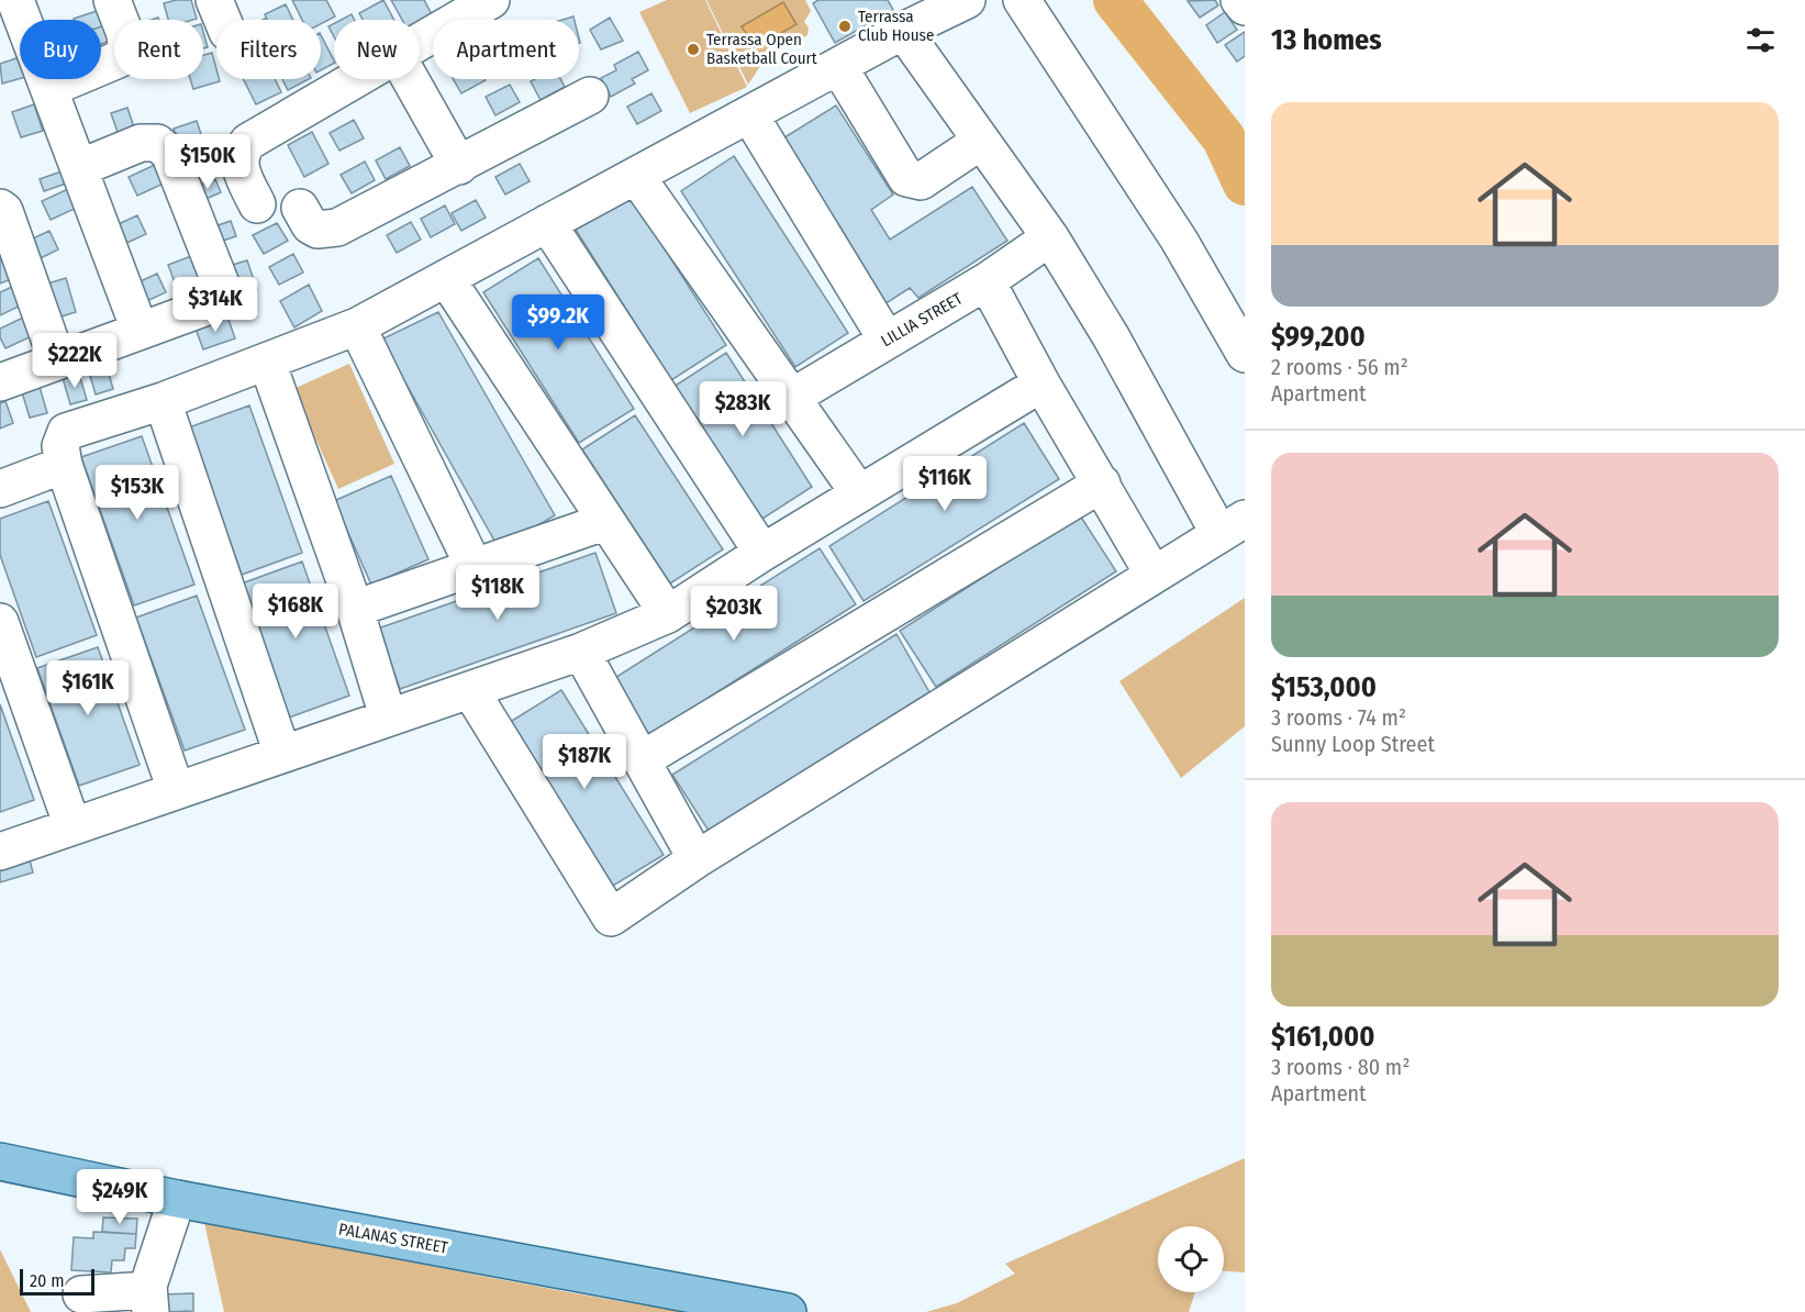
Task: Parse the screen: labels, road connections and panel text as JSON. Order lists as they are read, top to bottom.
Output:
{
  "streets": {
    "main road": ["PALANAS STREET"],
    "street": ["LILLIA STREET"]
  },
  "places": ["Terrassa Club House", "Terrassa Open Basketball Court"],
  "scale_bar": "20 m",
  "page": {
    "heading": "13 homes",
    "chip": [
      "Buy",
      "Rent",
      "Filters",
      "New",
      "Apartment"
    ],
    "list": [
      {
        "name": "$99,200",
        "note": "2 rooms · 56 m² · Apartment"
      },
      {
        "name": "$153,000",
        "note": "3 rooms · 74 m² · Sunny Loop Street"
      },
      {
        "name": "$161,000",
        "note": "3 rooms · 80 m² · Apartment"
      }
    ],
    "price": [
      "$150K",
      "$314K",
      "$99.2K",
      "$222K",
      "$283K",
      "$116K",
      "$153K",
      "$118K",
      "$168K",
      "$203K",
      "$161K",
      "$187K",
      "$249K"
    ],
    "scale": "20 m"
  }
}
